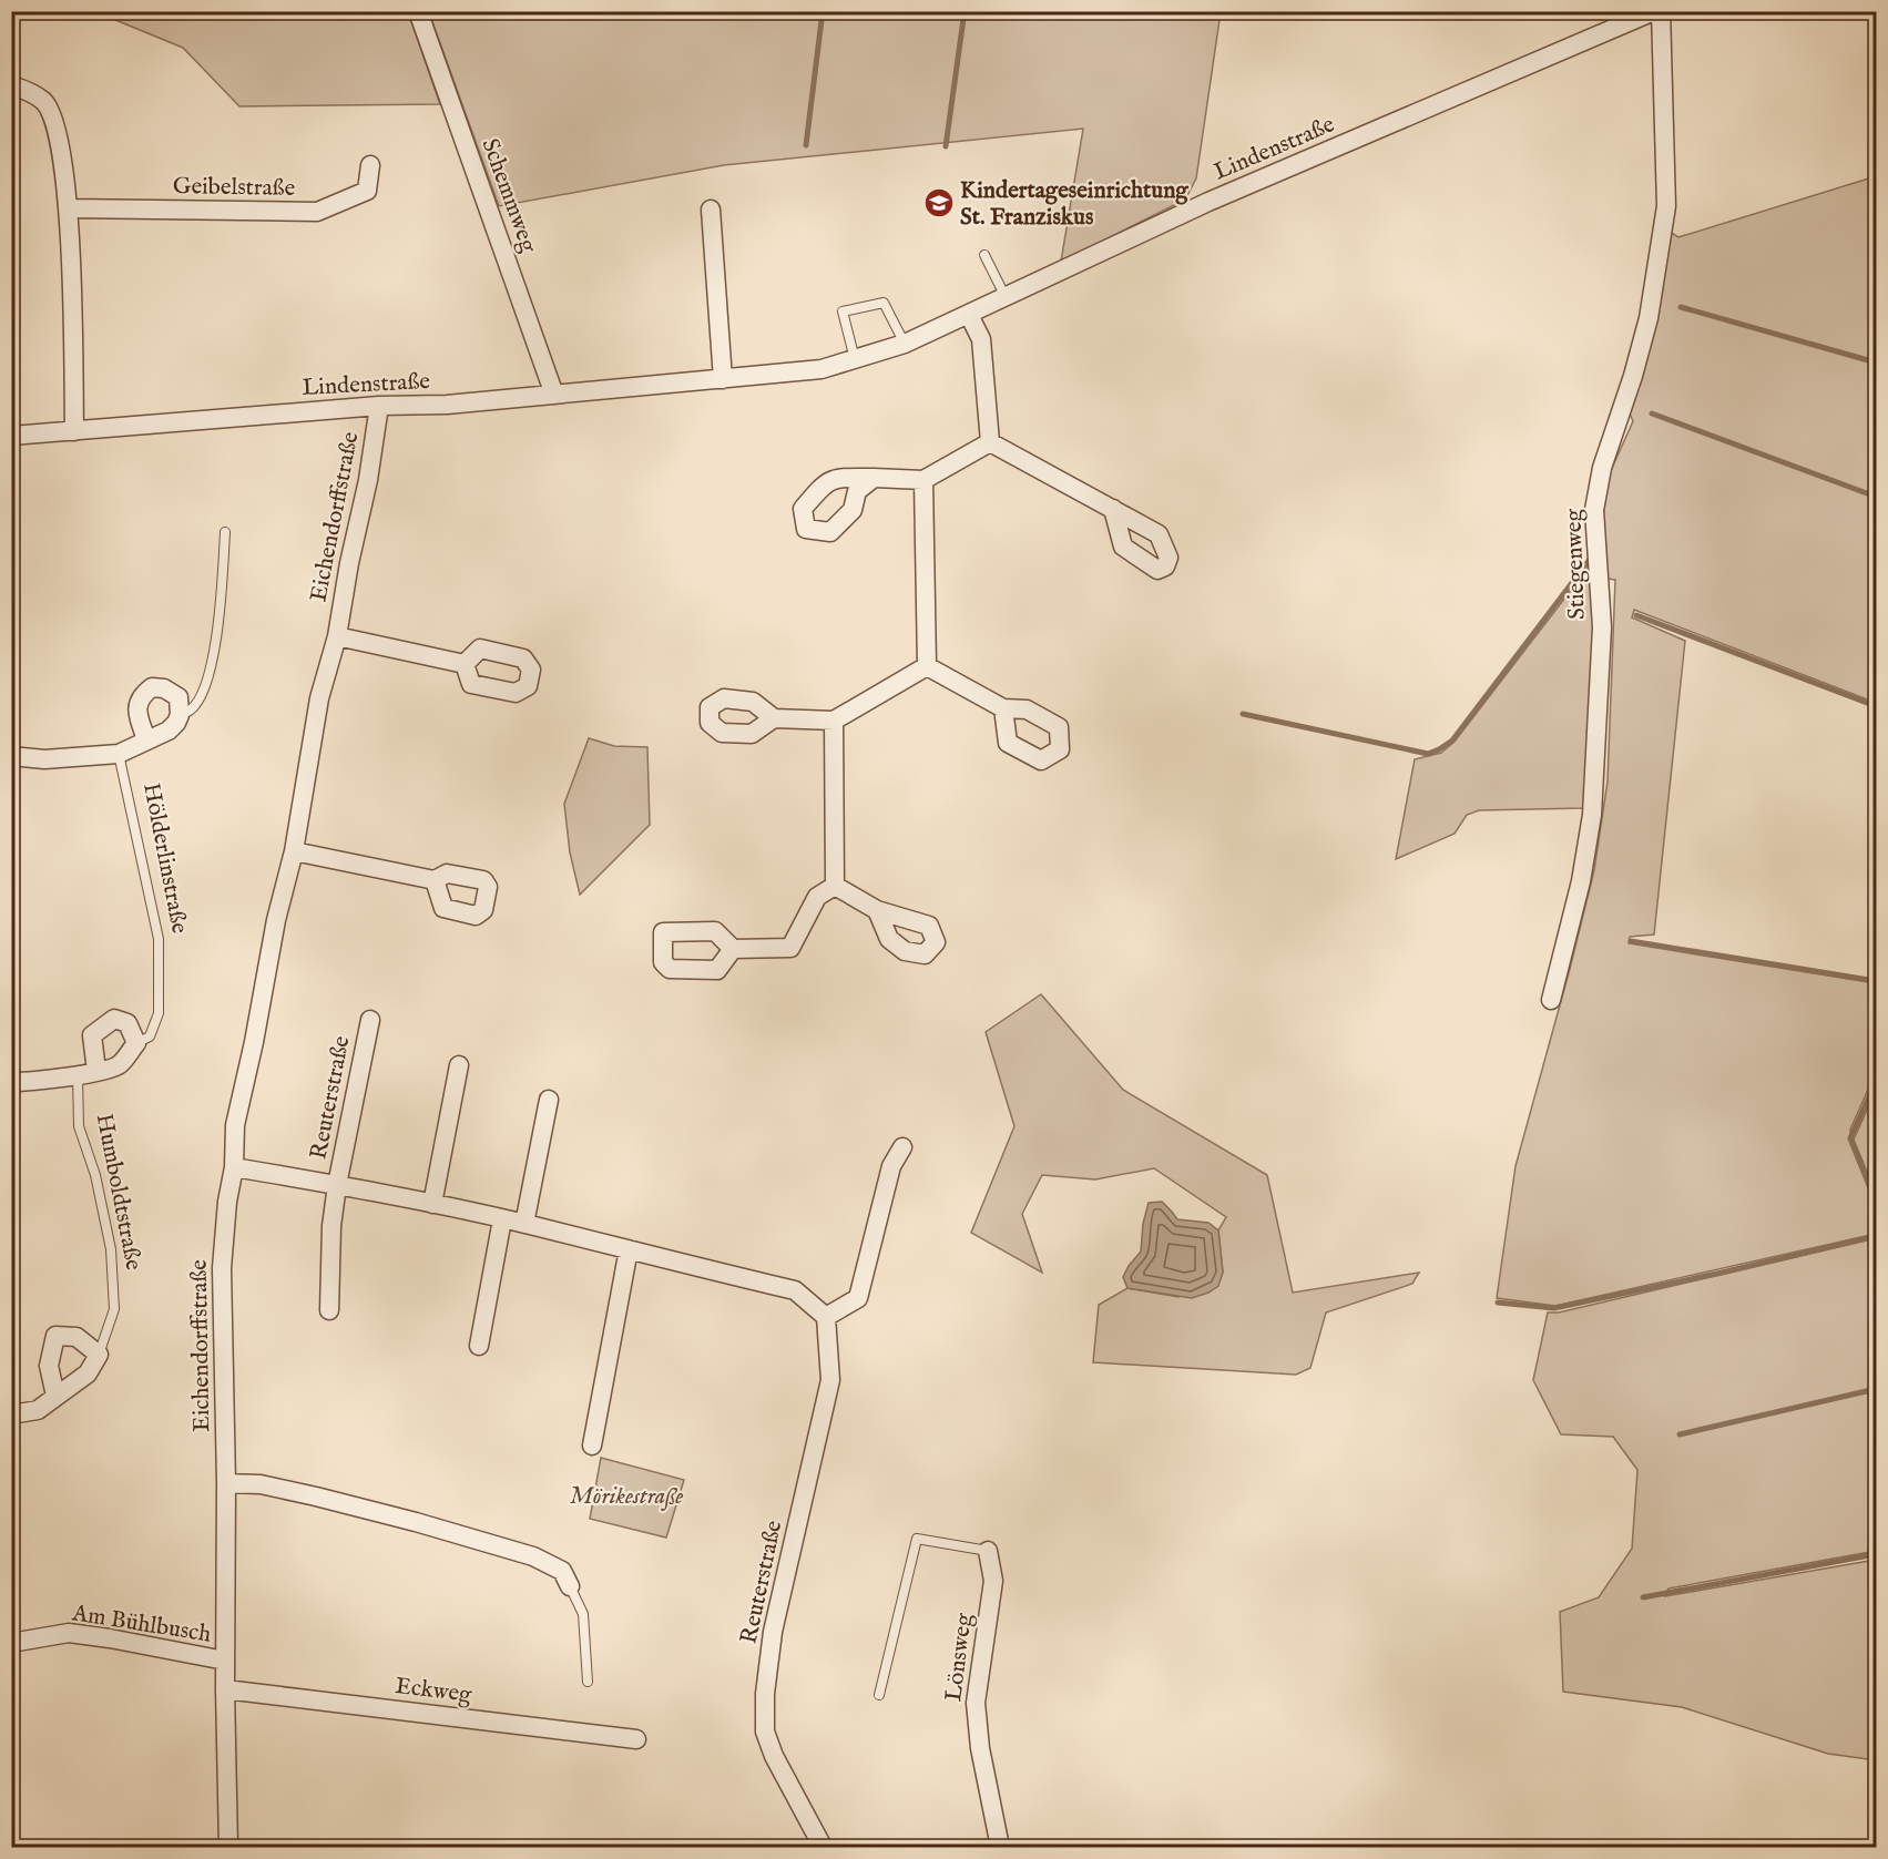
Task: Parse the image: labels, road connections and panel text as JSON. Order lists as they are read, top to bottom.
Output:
{
  "streets": {
    "street": [
      "Lindenstraße",
      "Geibelstraße",
      "Schemmweg",
      "Eichendorffstraße",
      "Stiegenweg",
      "Hölderlinstraße",
      "Reuterstraße",
      "Humboldtstraße",
      "Am Bühlbusch",
      "Lönsweg",
      "Eckweg"
    ]
  },
  "crossings": [
    ["Lindenstraße", "Schemmweg"],
    ["Lindenstraße", "Eichendorffstraße"],
    ["Eichendorffstraße", "Reuterstraße"],
    ["Eichendorffstraße", "Am Bühlbusch"],
    ["Eichendorffstraße", "Eckweg"],
    ["Hölderlinstraße", "Humboldtstraße"]
  ],
  "parks": ["Mörikestraße"],
  "places": {
    "school or university": ["Kindertageseinrichtung St. Franziskus"]
  }
}
